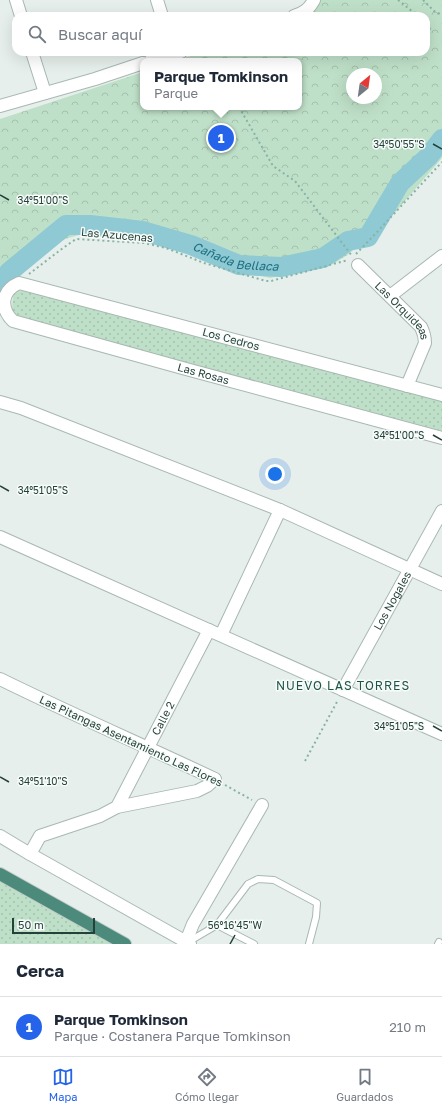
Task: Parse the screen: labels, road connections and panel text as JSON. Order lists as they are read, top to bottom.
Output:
{
  "streets": {
    "street": [
      "Las Orquideas",
      "Los Cedros",
      "Las Rosas",
      "Los Nogales",
      "Calle 2",
      "Las Pitangas Asentamiento Las Flores"
    ],
    "path": ["Las Azucenas"]
  },
  "crossings": [
    ["Las Azucenas", "Las Orquideas"],
    ["Las Azucenas", "Los Cedros"],
    ["Las Azucenas", "Las Rosas"],
    ["Las Orquideas", "Los Cedros"],
    ["Los Cedros", "Las Rosas"],
    ["Calle 2", "Las Pitangas Asentamiento Las Flores"]
  ],
  "districts": ["NUEVO LAS TORRES"],
  "water": ["Cañada Bellaca"],
  "scale_bar": "50 m",
  "north": "top right",
  "page": {
    "search": "Buscar aquí",
    "popup": ["Parque Tomkinson", "Parque"],
    "pins": "1",
    "scale": "50 m",
    "heading": "Cerca",
    "list": [
      {
        "mark": "1",
        "name": "Parque Tomkinson",
        "note": "Parque · Costanera Parque Tomkinson",
        "value": "210 m"
      }
    ],
    "nav": ["Mapa", "Cómo llegar", "Guardados"]
  },
  "coordinates": [
    "34°50'55\"S",
    "34°51'00\"S",
    "34°51'05\"S",
    "34°51'10\"S",
    "56°16'45\"W"
  ]
}
